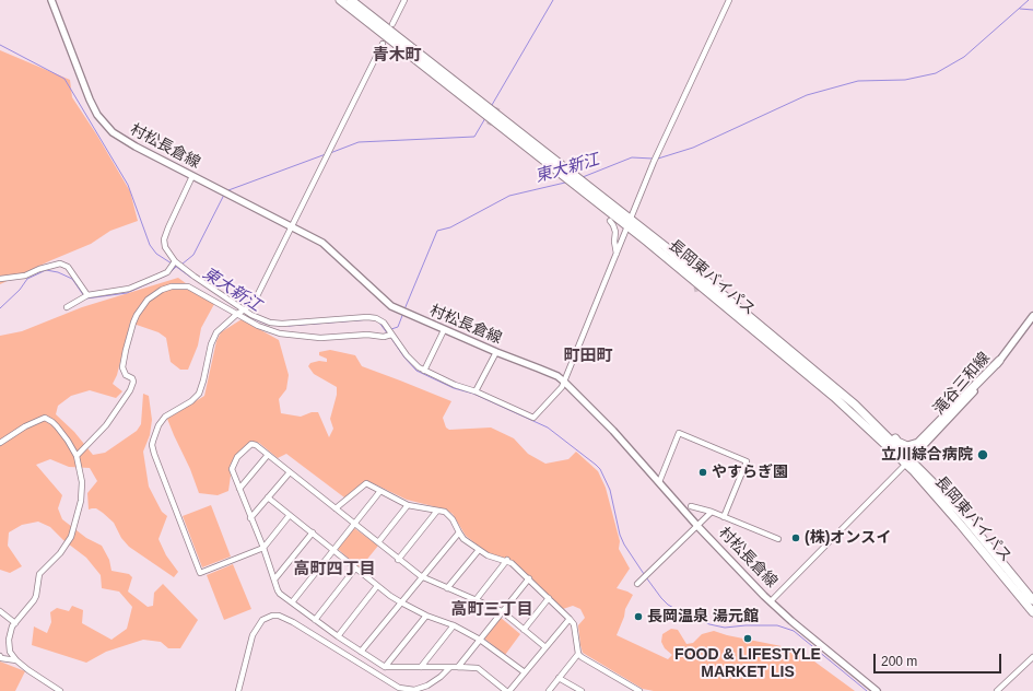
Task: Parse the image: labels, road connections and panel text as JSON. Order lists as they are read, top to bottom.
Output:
{
  "streets": {
    "highway": ["長岡東バイパス"],
    "main road": ["村松長倉線", "滝谷三和線"]
  },
  "crossings": [
    ["長岡東バイパス", "滝谷三和線"]
  ],
  "districts": [
    "青木町",
    "町田町",
    "高町四丁目",
    "高町三丁目"
  ],
  "water": ["東大新江"],
  "places": [
    "立川綜合病院",
    "やすらぎ園",
    "(株)オンスイ",
    "長岡温泉 湯元館",
    "FOOD & LIFESTYLE MARKET LIS"
  ],
  "scale_bar": "200 m"
}
